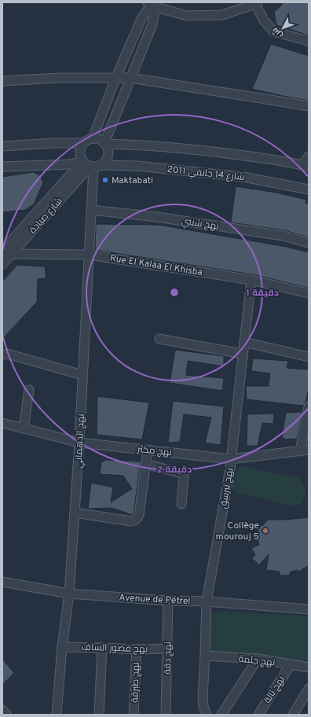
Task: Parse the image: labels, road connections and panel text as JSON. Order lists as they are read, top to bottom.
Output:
{
  "streets": {
    "street": [
      "شارع 14 جانفي 2011",
      "شارع صيادة",
      "نهج شنني",
      "Rue El Kalaa El Khisba",
      "نهج الدهماني",
      "نهج مكثر",
      "نهج تبرسق",
      "Avenue de Pétrel",
      "نهج قصور الساف",
      "نهج دقة",
      "نهج جلمة",
      "نهج طبرقة",
      "نهج تالة"
    ]
  },
  "crossings": [
    ["شارع 14 جانفي 2011", "شارع صيادة"],
    ["شارع 14 جانفي 2011", "نهج الدهماني"],
    ["شارع صيادة", "Rue El Kalaa El Khisba"],
    ["شارع صيادة", "نهج الدهماني"],
    ["نهج شنني", "نهج الدهماني"],
    ["Rue El Kalaa El Khisba", "نهج الدهماني"],
    ["Rue El Kalaa El Khisba", "نهج تبرسق"],
    ["نهج الدهماني", "نهج مكثر"],
    ["نهج الدهماني", "Avenue de Pétrel"],
    ["نهج الدهماني", "نهج قصور الساف"],
    ["نهج مكثر", "نهج تبرسق"],
    ["نهج تبرسق", "Avenue de Pétrel"],
    ["نهج تبرسق", "نهج جلمة"],
    ["Avenue de Pétrel", "نهج دقة"],
    ["نهج قصور الساف", "نهج دقة"],
    ["نهج قصور الساف", "نهج طبرقة"],
    ["نهج جلمة", "نهج تالة"]
  ],
  "places": ["Maktabati", "Collège mourouj 5"],
  "north": "bottom left",
  "rings": ["1 دقيقة", "2 دقيقة"]
}
